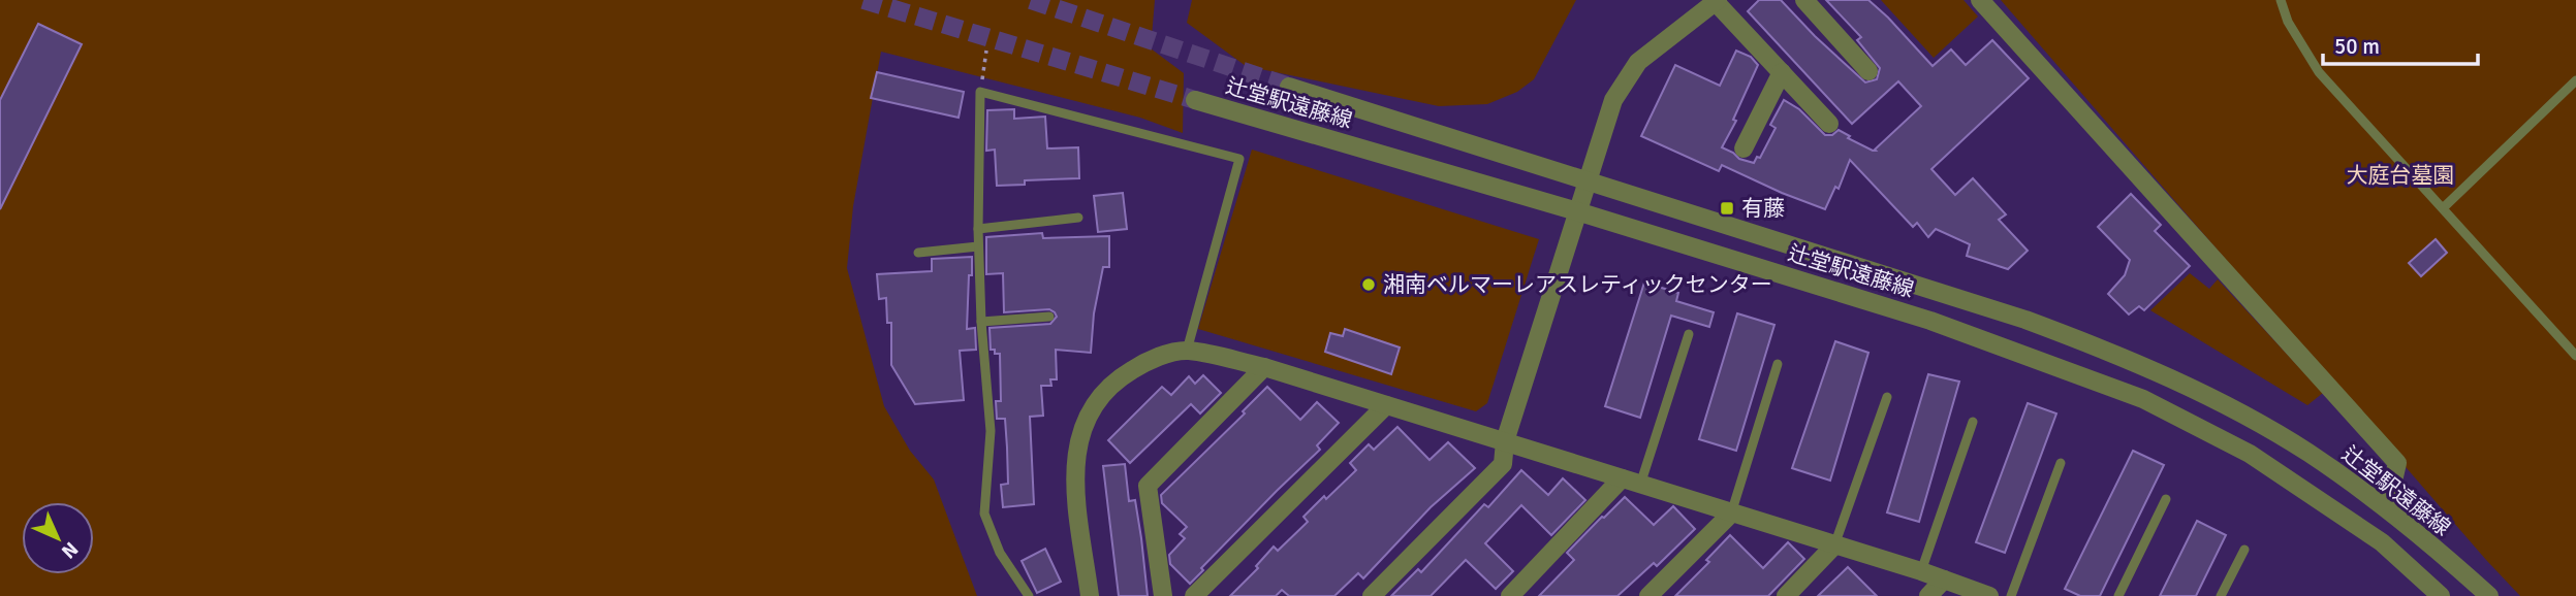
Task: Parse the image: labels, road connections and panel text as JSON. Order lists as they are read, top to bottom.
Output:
{
  "streets": {
    "street": ["辻堂駅遠藤線"]
  },
  "parks": ["大庭台墓園"],
  "places": {
    "transit": ["有藤"],
    "other": ["湘南ベルマーレアスレティックセンター"]
  },
  "scale_bar": "50 m",
  "north": "bottom right"
}
